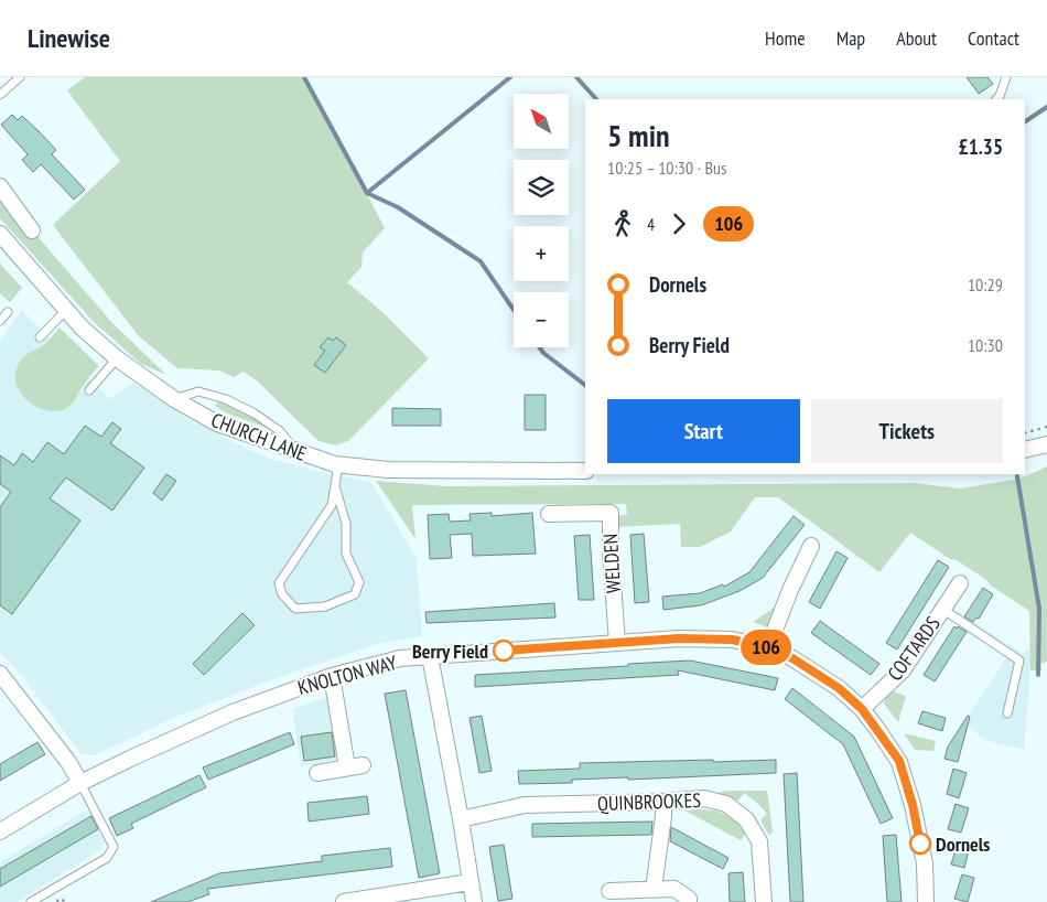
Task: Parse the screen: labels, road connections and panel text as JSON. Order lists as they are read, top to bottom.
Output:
{
  "streets": {
    "street": [
      "CHURCH LANE",
      "WELDEN",
      "COFTARDS",
      "KNOLTON WAY",
      "QUINBROOKES"
    ]
  },
  "crossings": [
    ["WELDEN", "KNOLTON WAY"],
    ["COFTARDS", "KNOLTON WAY"]
  ],
  "places": ["Berry Field", "Dornels"],
  "lines": ["bus line 106"],
  "north": "top left",
  "page": {
    "header": "Linewise",
    "nav": [
      "Home",
      "Map",
      "About",
      "Contact"
    ],
    "on_map": "106",
    "map_buttons": ["+", "−"],
    "heading": ["5 min", "10:25 – 10:30 · Bus", "£1.35"],
    "legs": ["4", "106"],
    "list": [
      {
        "name": "Dornels",
        "value": "10:29"
      },
      {
        "name": "Berry Field",
        "value": "10:30"
      }
    ],
    "buttons": ["Start", "Tickets"]
  }
}
